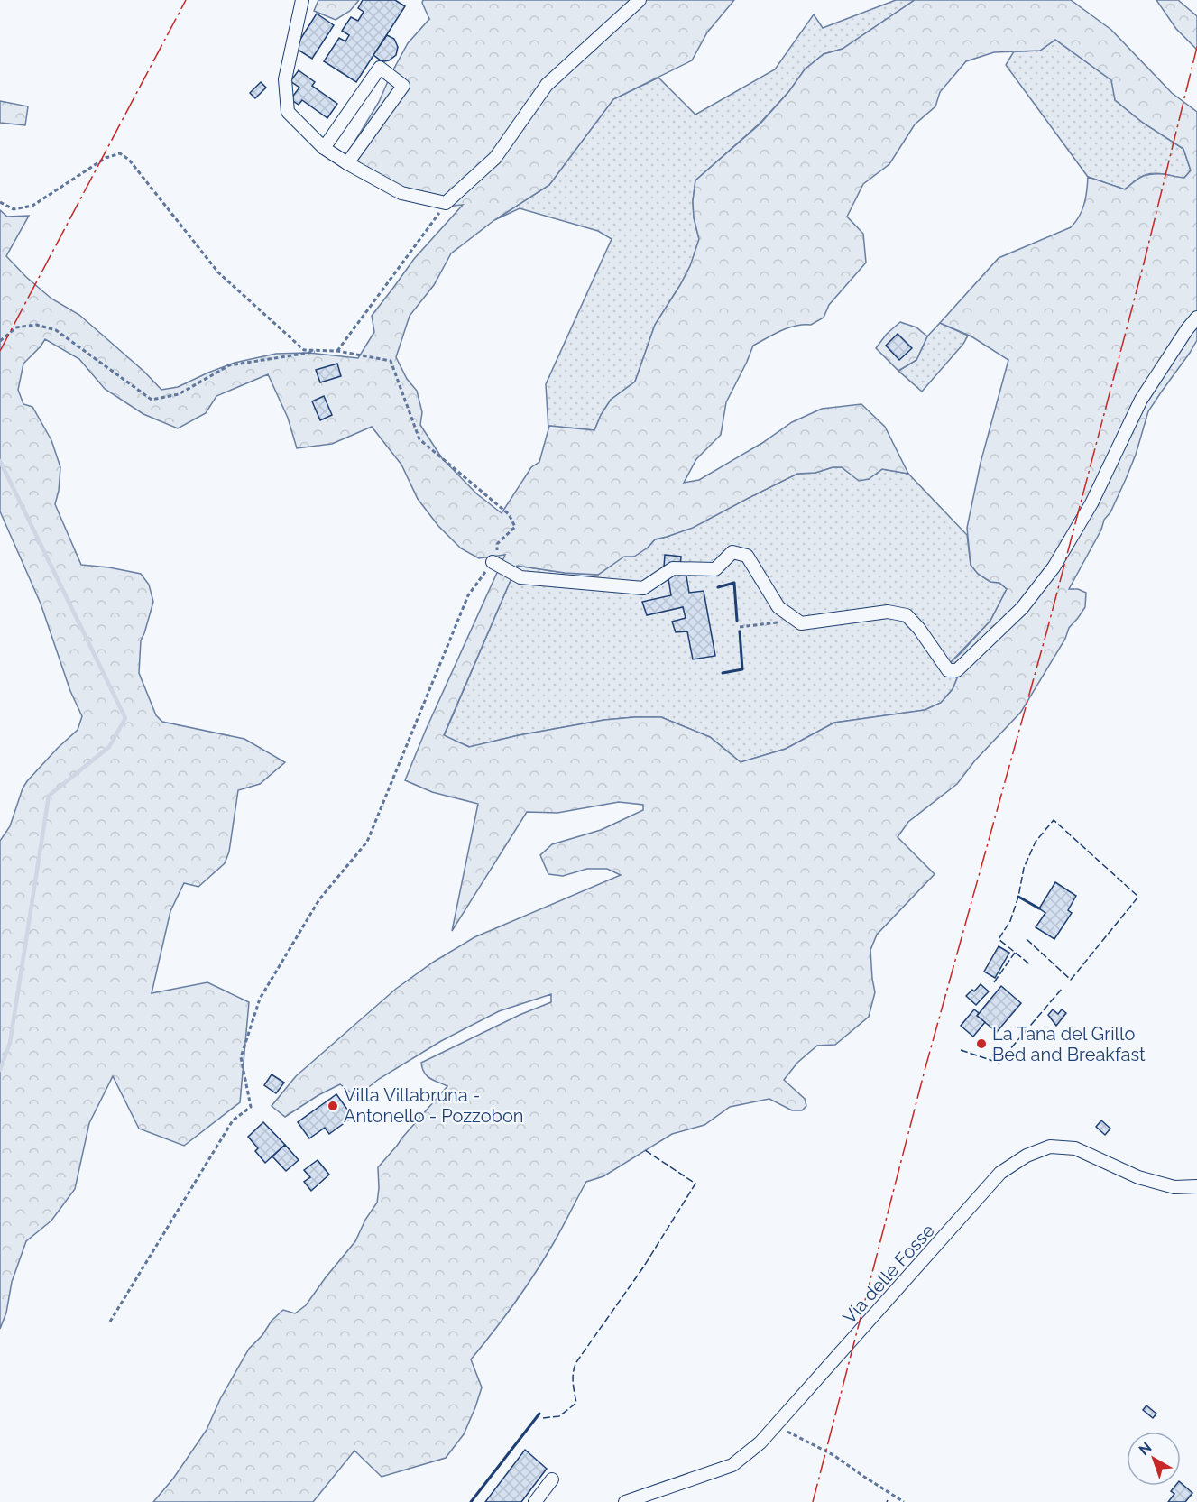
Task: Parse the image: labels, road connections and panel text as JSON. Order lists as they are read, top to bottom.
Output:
{
  "streets": {
    "street": ["Via delle Fosse"]
  },
  "places": ["La Tana del Grillo Bed and Breakfast", "Villa Villabruna - Antonello - Pozzobon"],
  "north": "top left"
}
